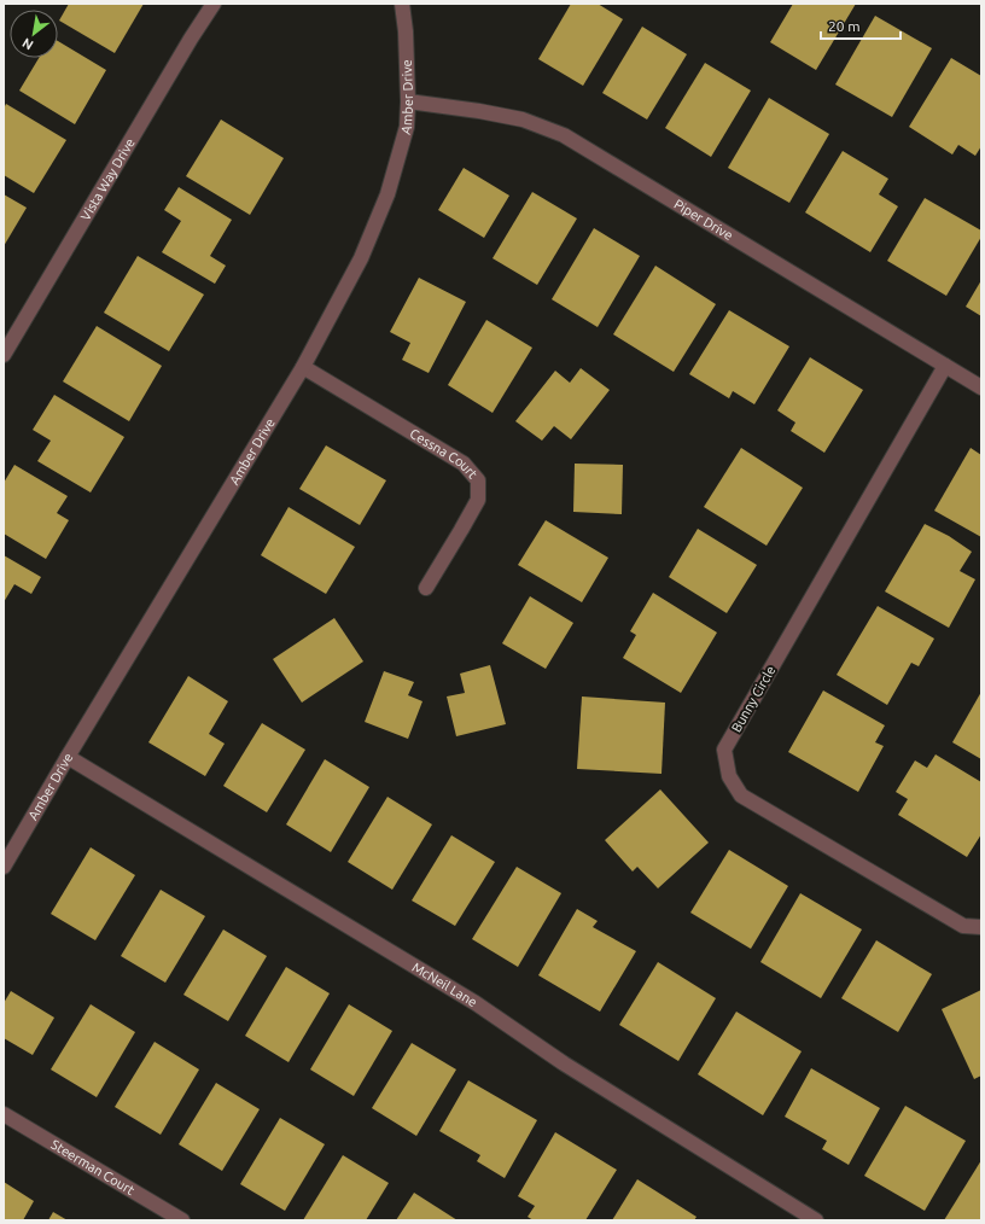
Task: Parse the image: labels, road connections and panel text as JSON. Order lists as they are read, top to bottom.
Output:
{
  "streets": {
    "street": [
      "Amber Drive",
      "Vista Way Drive",
      "Piper Drive",
      "Cessna Court",
      "Bunny Circle",
      "McNeil Lane",
      "Steerman Court"
    ]
  },
  "crossings": [
    ["Amber Drive", "Piper Drive"],
    ["Amber Drive", "Cessna Court"],
    ["Amber Drive", "McNeil Lane"],
    ["Piper Drive", "Bunny Circle"]
  ],
  "scale_bar": "20 m",
  "north": "bottom left"
}
